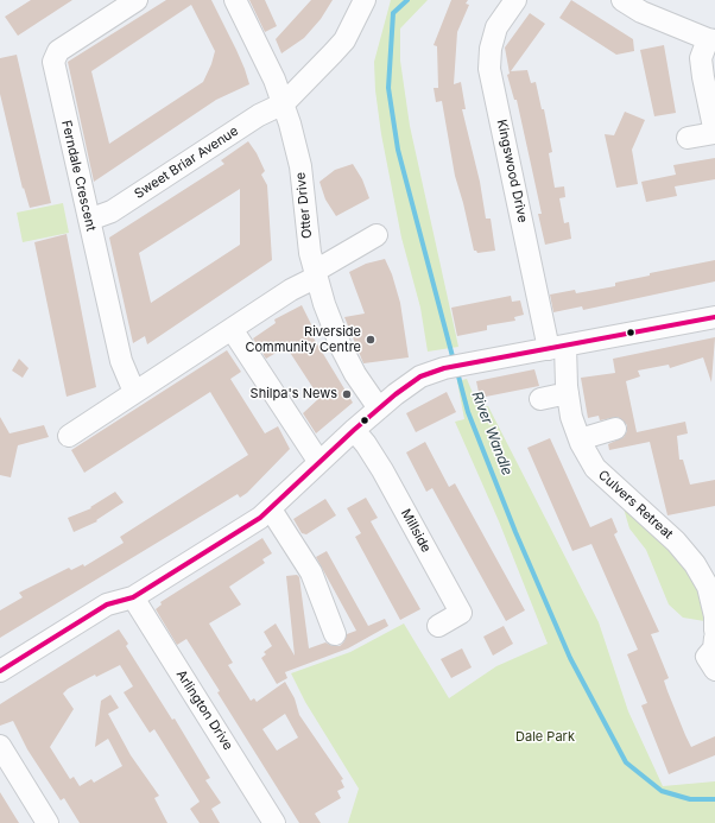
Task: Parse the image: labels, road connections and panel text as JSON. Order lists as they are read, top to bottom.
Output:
{
  "streets": {
    "street": [
      "Sweet Briar Avenue",
      "Kingswood Drive",
      "Ferndale Crescent",
      "Otter Drive",
      "Culvers Retreat",
      "Millside",
      "Arlington Drive"
    ]
  },
  "crossings": [
    ["Sweet Briar Avenue", "Ferndale Crescent"],
    ["Sweet Briar Avenue", "Otter Drive"],
    ["Kingswood Drive", "Culvers Retreat"]
  ],
  "water": ["River Wandle"],
  "parks": ["Dale Park"],
  "places": ["Riverside Community Centre", "Shilpa's News"]
}
